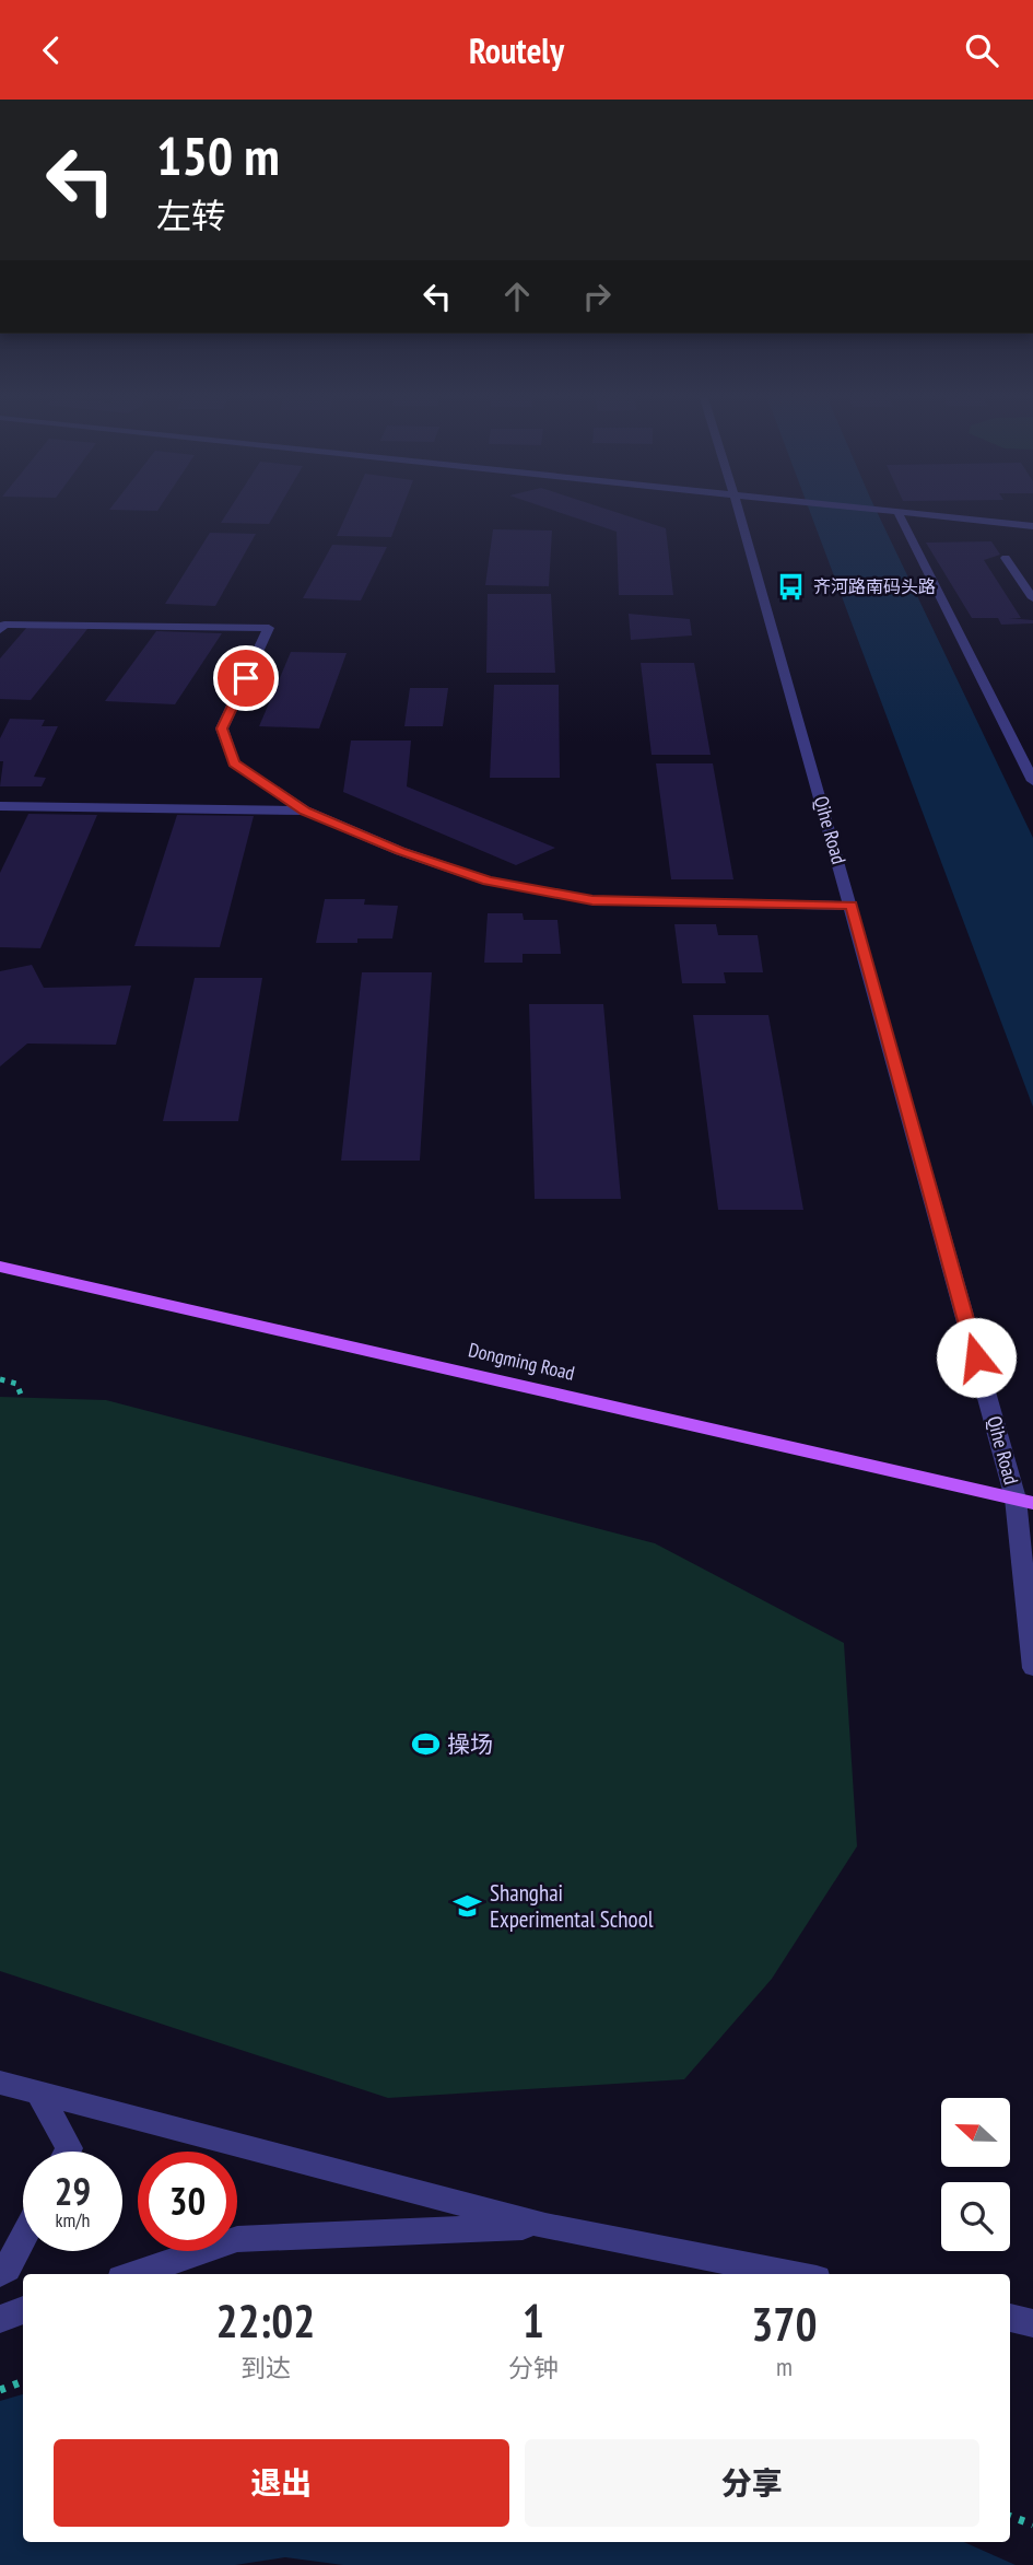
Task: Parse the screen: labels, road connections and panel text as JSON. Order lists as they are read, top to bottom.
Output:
{
  "streets": {
    "main road": ["Dongming Road"],
    "street": ["Qihe Road"]
  },
  "crossings": [
    ["Qihe Road", "Dongming Road"]
  ],
  "places": {
    "bus stop": ["齐河路南码头路"],
    "sports": ["操场"],
    "school or university": ["Shanghai Experimental School"]
  },
  "north": "left",
  "page": {
    "header": "Routely",
    "turn": ["150 m", "左转"],
    "speed": "29 km/h",
    "limit": "30",
    "eta": [
      "22:02",
      "到达",
      "1",
      "分钟",
      "370",
      "m"
    ],
    "buttons": ["退出", "分享"]
  }
}
